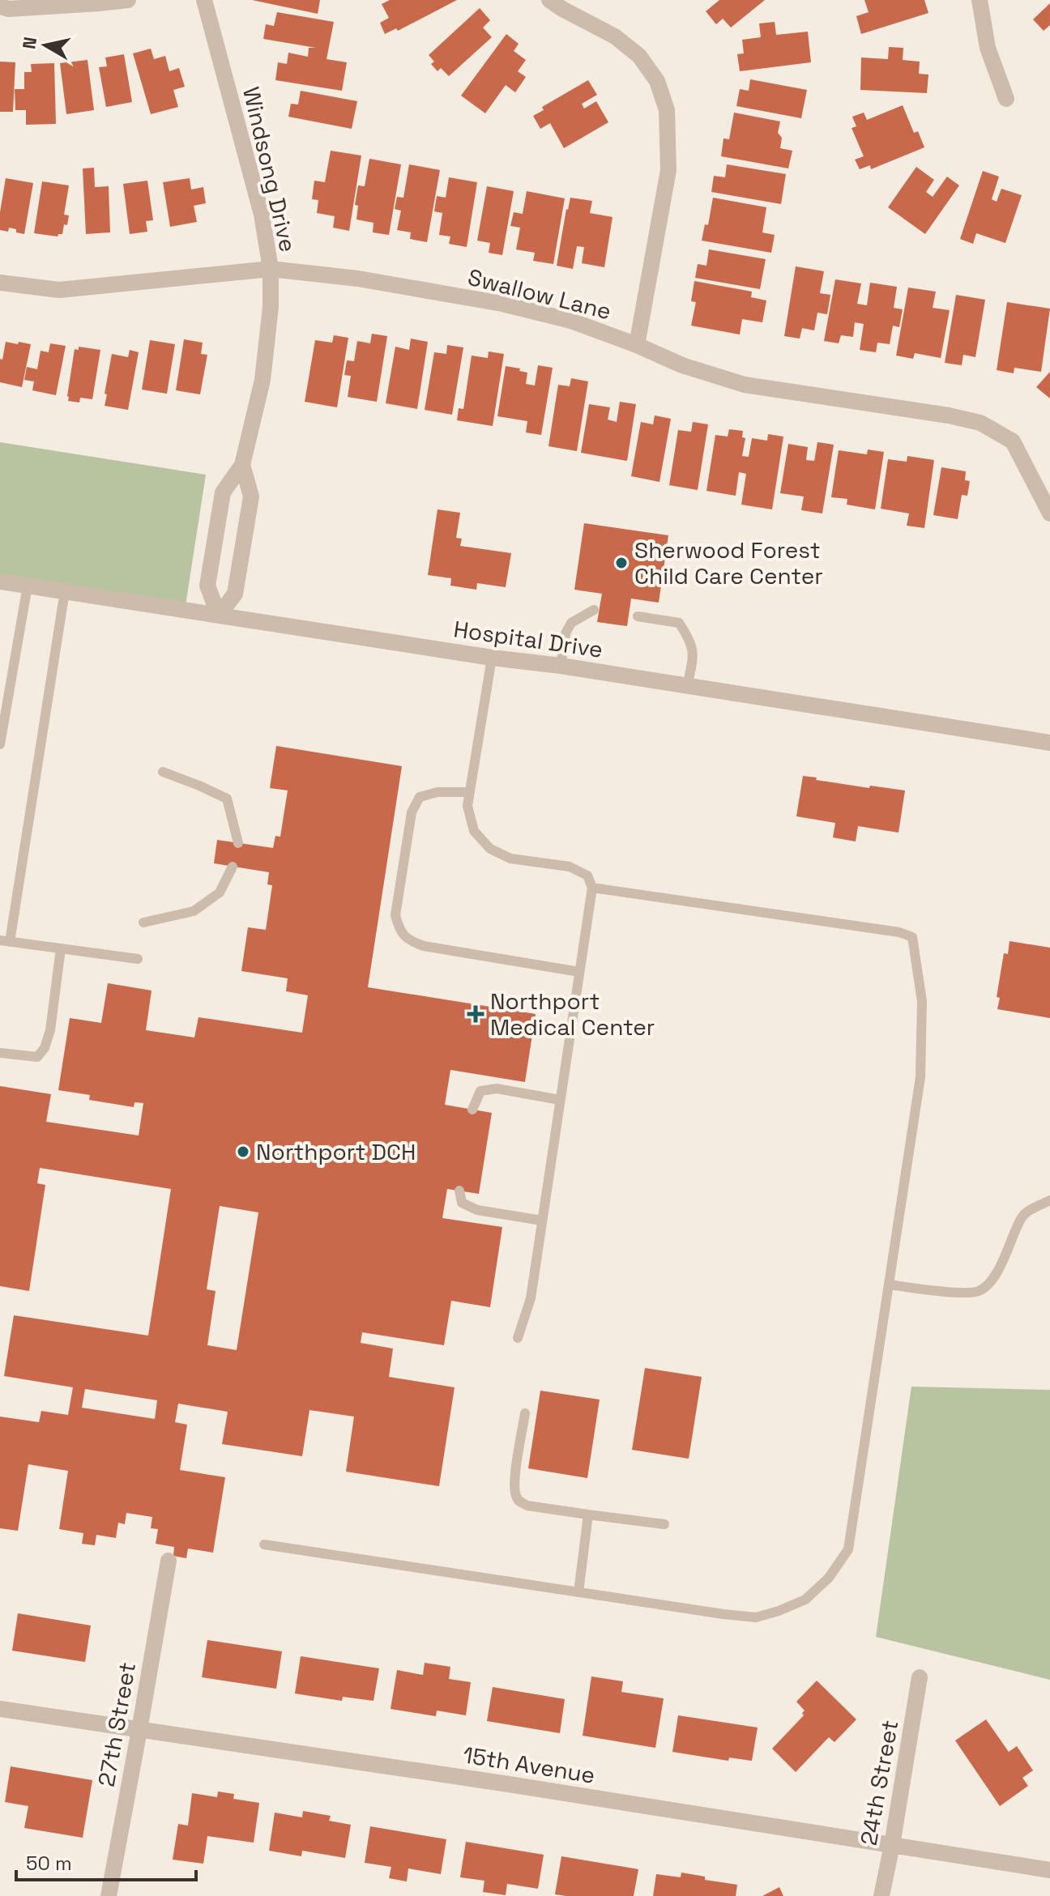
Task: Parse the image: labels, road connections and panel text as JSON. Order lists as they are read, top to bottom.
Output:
{
  "streets": {
    "street": [
      "Windsong Drive",
      "Swallow Lane",
      "Hospital Drive",
      "27th Street",
      "15th Avenue",
      "24th Street"
    ]
  },
  "crossings": [
    ["Windsong Drive", "Swallow Lane"],
    ["Windsong Drive", "Hospital Drive"],
    ["27th Street", "15th Avenue"],
    ["15th Avenue", "24th Street"]
  ],
  "places": {
    "other": ["Sherwood Forest Child Care Center", "Northport DCH"],
    "health": ["Northport Medical Center"]
  },
  "scale_bar": "50 m",
  "north": "left"
}
